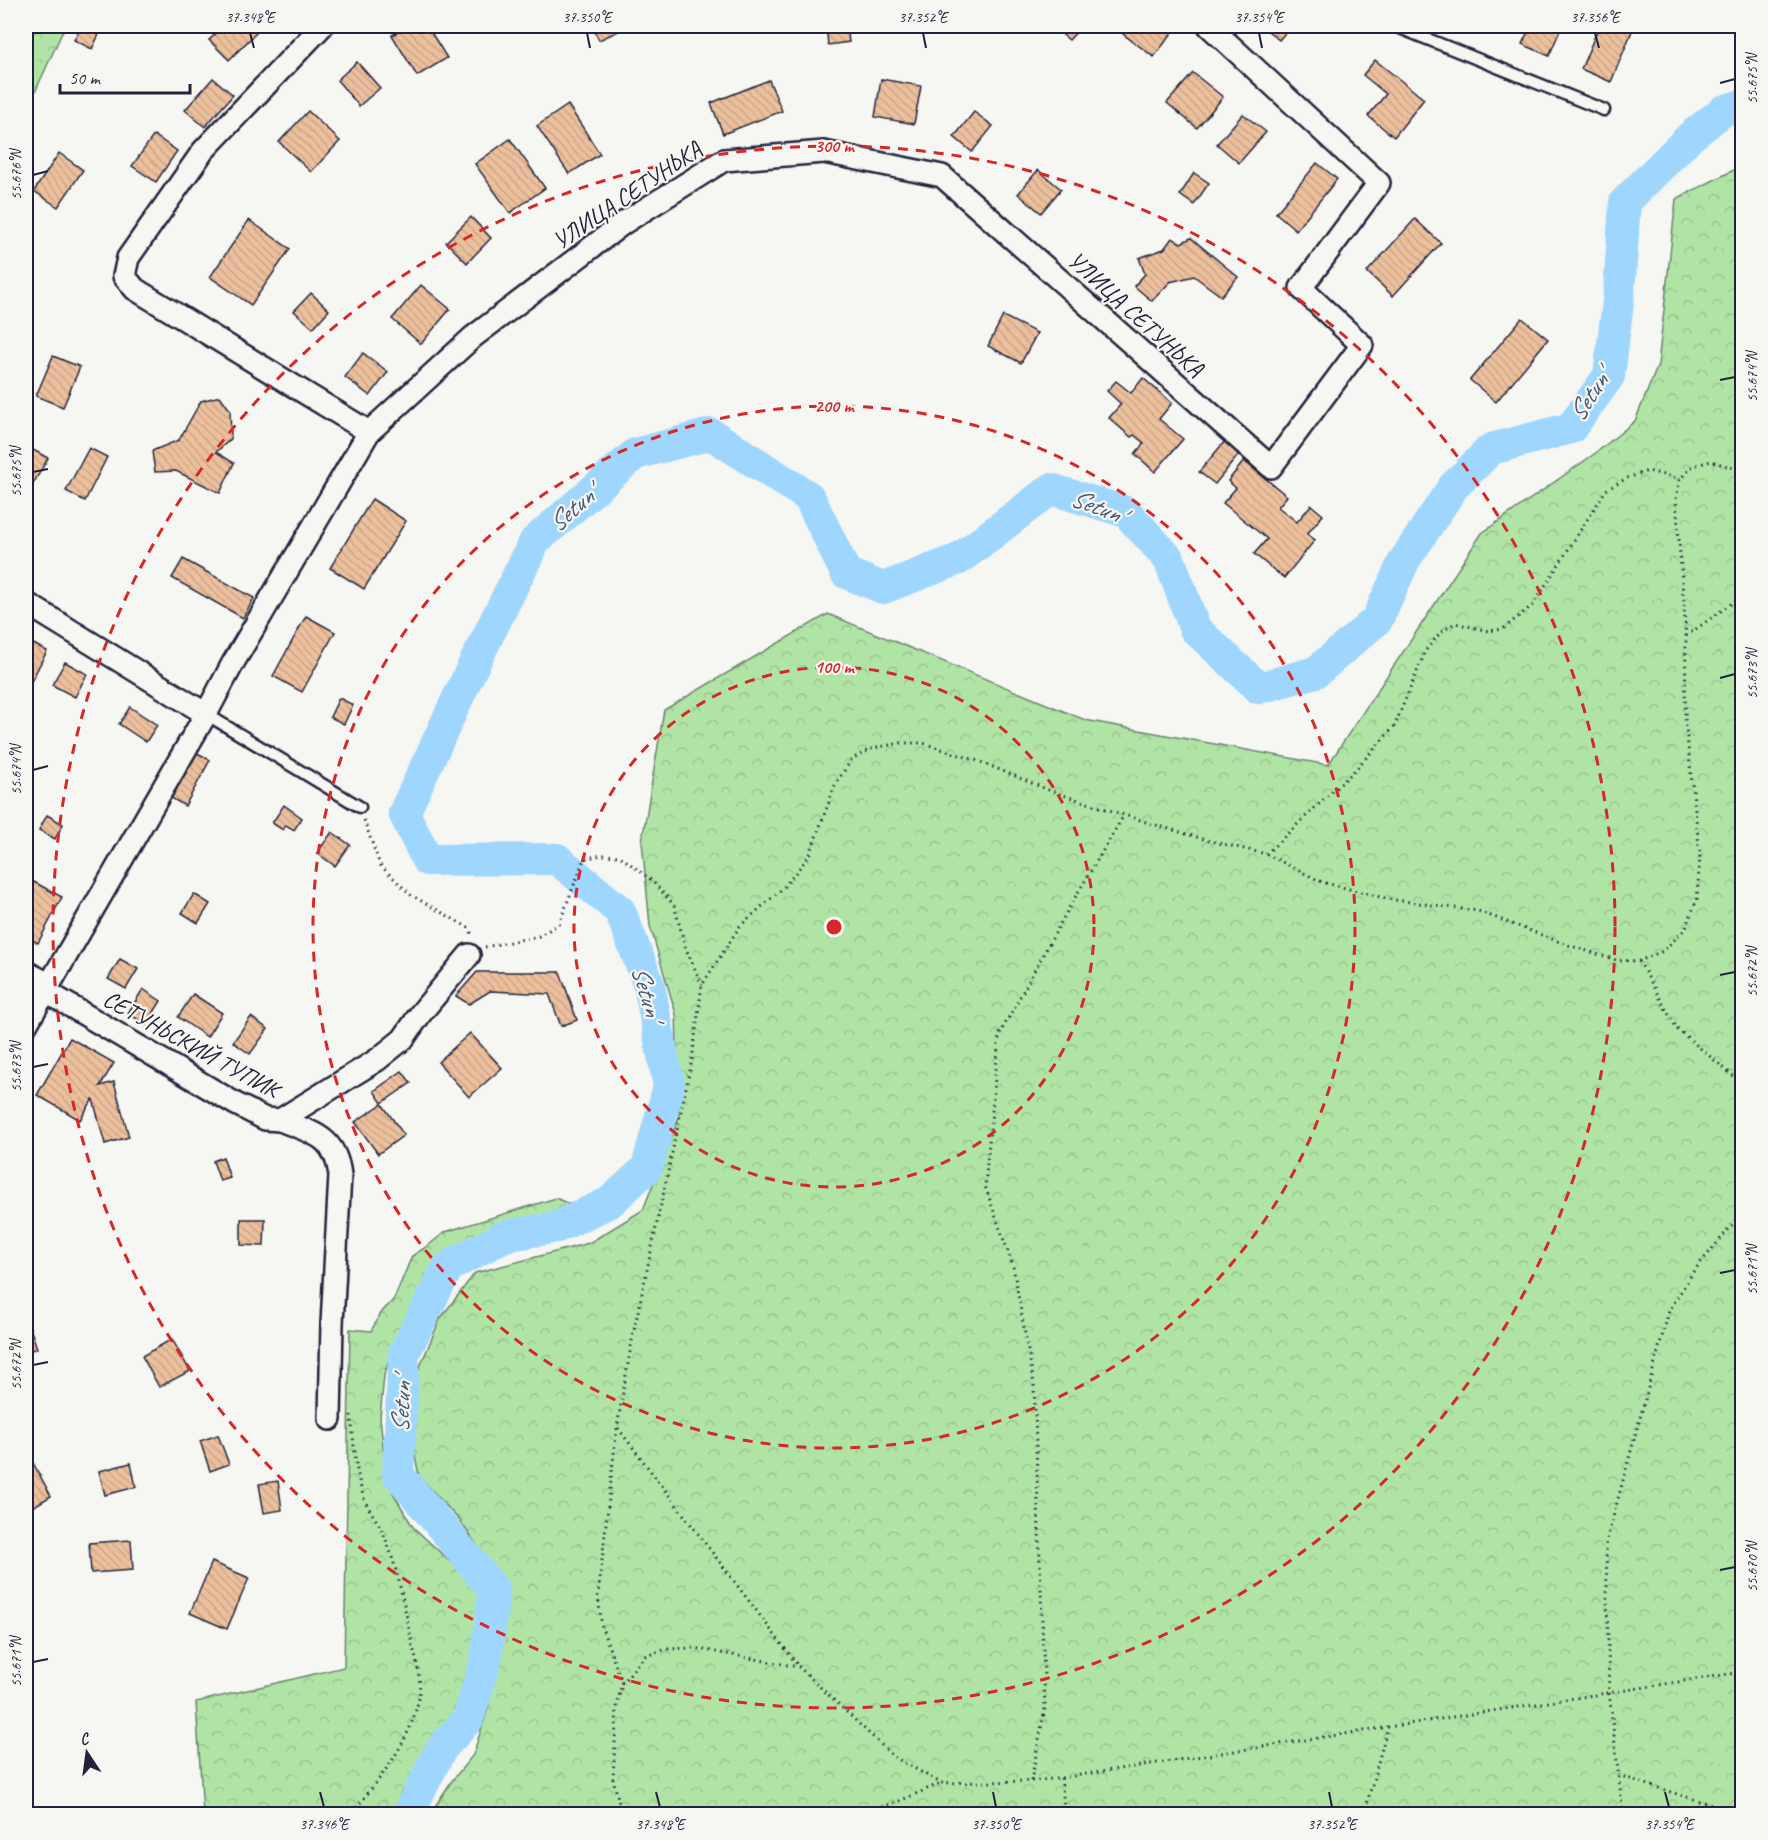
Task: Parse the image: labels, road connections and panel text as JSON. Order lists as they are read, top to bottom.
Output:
{
  "streets": {
    "street": ["УЛИЦА СЕТУНЬКА", "СЕТУНЬСКИЙ ТУПИК"]
  },
  "water": ["Setun'"],
  "scale_bar": "50 m",
  "north": "top",
  "coordinates": [
    "37.348°E",
    "37.350°E",
    "37.352°E",
    "37.354°E",
    "37.356°E",
    "55.675°N",
    "55.676°N",
    "55.674°N",
    "55.673°N",
    "55.672°N",
    "55.671°N",
    "55.670°N",
    "37.346°E"
  ],
  "rings": ["300 m", "200 m", "100 m"]
}
